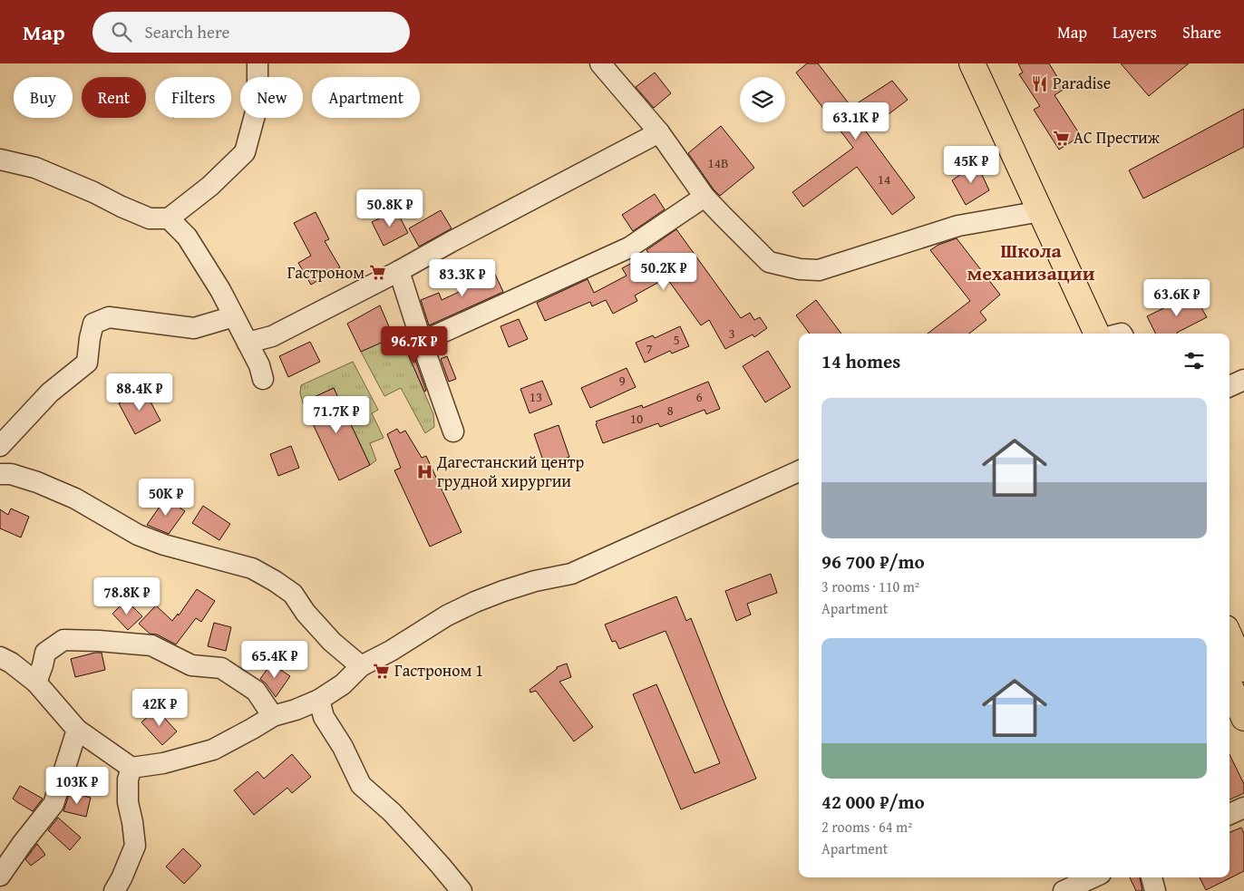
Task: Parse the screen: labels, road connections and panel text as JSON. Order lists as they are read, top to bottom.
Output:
{
  "districts": ["Школа механизации"],
  "places": {
    "restaurant": ["Paradise"],
    "supermarket": ["АС Престиж", "Гастроном", "Гастроном 1"],
    "hospital": ["Дагестанский центр грудной хирургии"]
  },
  "house_numbers": [
    "14В",
    "14",
    "3",
    "5",
    "7",
    "9",
    "13",
    "6",
    "8",
    "10"
  ],
  "page": {
    "header": "Map",
    "search": "Search here",
    "nav": ["Map", "Layers", "Share"],
    "chip": [
      "Buy",
      "Rent",
      "Filters",
      "New",
      "Apartment"
    ],
    "price": [
      "63.1K ₽",
      "45K ₽",
      "50.8K ₽",
      "50.2K ₽",
      "83.3K ₽",
      "63.6K ₽",
      "96.7K ₽",
      "88.4K ₽",
      "71.7K ₽",
      "50K ₽",
      "78.8K ₽",
      "65.4K ₽",
      "42K ₽",
      "103K ₽"
    ],
    "heading": "14 homes",
    "list": [
      {
        "name": "96 700 ₽/mo",
        "note": "3 rooms · 110 m² · Apartment"
      },
      {
        "name": "42 000 ₽/mo",
        "note": "2 rooms · 64 m² · Apartment"
      }
    ]
  }
}
